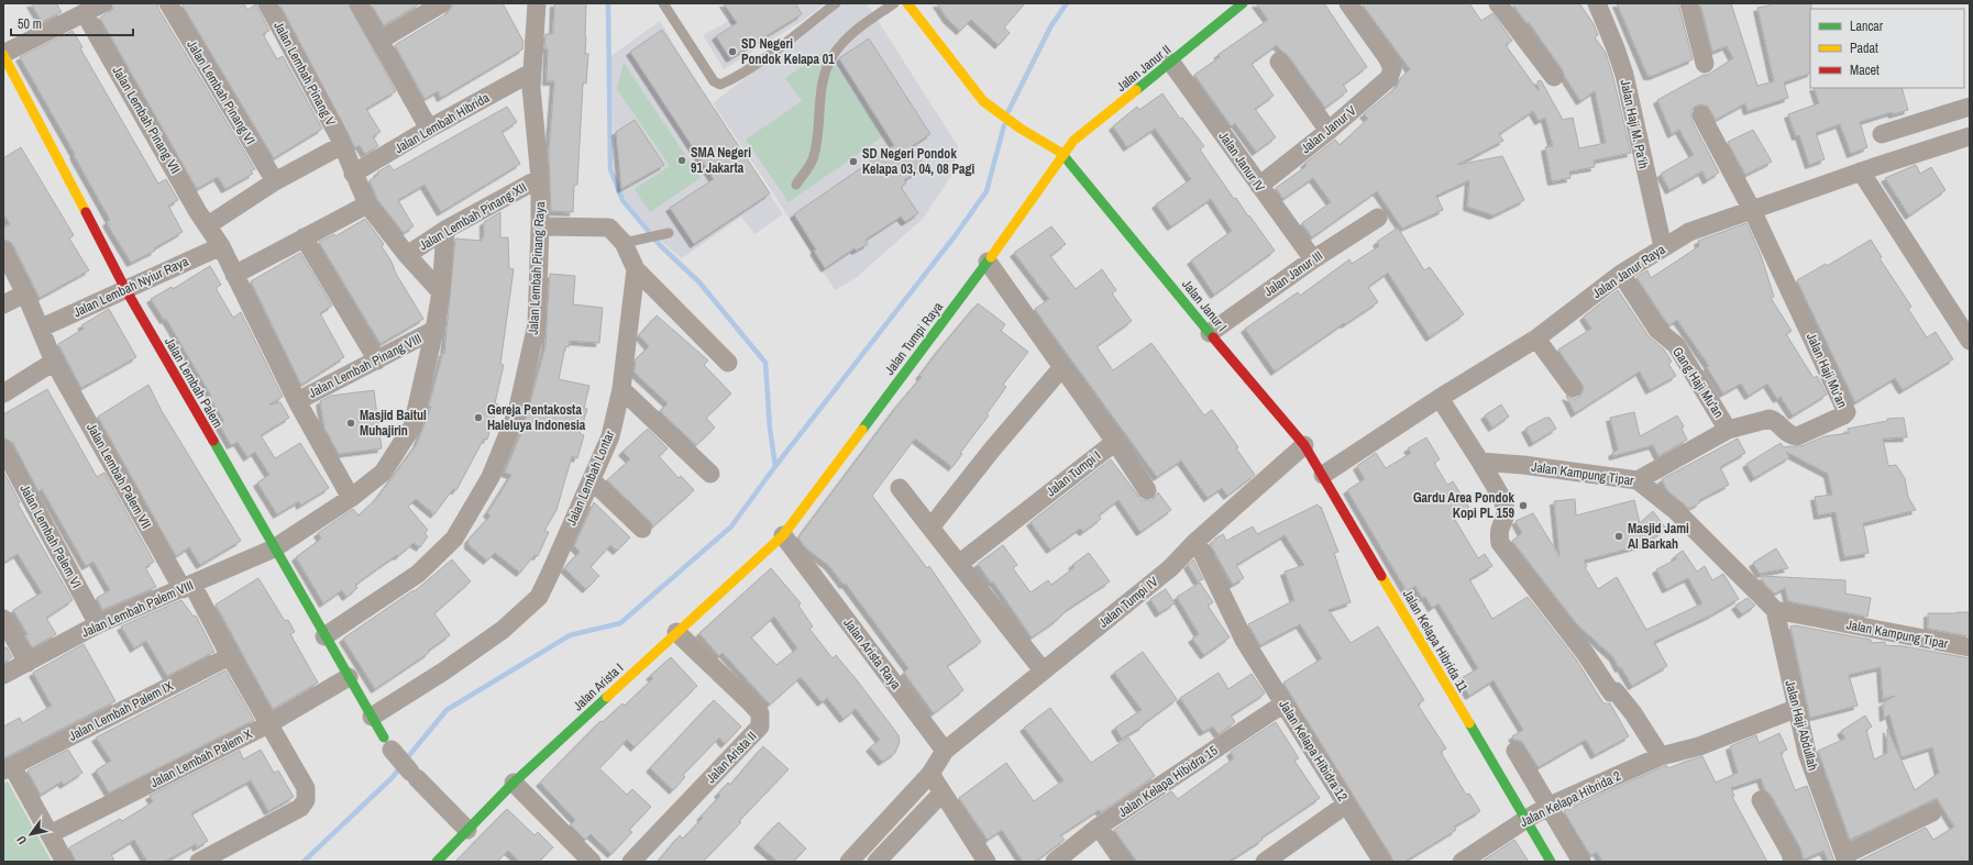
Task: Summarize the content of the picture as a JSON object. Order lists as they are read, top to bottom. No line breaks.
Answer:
{"streets":{"street":["Jalan Janur II","Jalan Lembah Pinang V","Jalan Lembah Pinang VI","Jalan Lembah Pinang VII","Jalan Lembah Hibrida","Jalan Haji M. Pa'ih","Jalan Janur V","Jalan Janur IV","Jalan Lembah Pinang XII","Jalan Lembah Pinang Raya","Jalan Janur Raya","Jalan Janur III","Jalan Lembah Nyiur Raya","Jalan Janur I","Jalan Tumpi Raya","Jalan Lembah Pinang VIII","Jalan Haji Mu'an","Jalan Lembah Palem","Gang Haji Mu'an","Jalan Tumpi I","Jalan Kampung Tipar","Jalan Lembah Palem VII","Jalan Lembah Lontar","Jalan Lembah Palem VI","Jalan Tumpi IV","Jalan Lembah Palem VIII","Jalan Kelapa Hibrida 11","Jalan Arista Raya","Jalan Arista I","Jalan Lembah Palem IX","Jalan Haji Abdullah","Jalan Kelapa Hibidra 12","Jalan Arista II","Jalan Lembah Palem X","Jalan Kelapa Hibidra 15","Jalan Kelapa Hibrida 2"]},"crossings":[["Jalan Janur II","Jalan Janur IV"],["Jalan Janur II","Jalan Janur I"],["Jalan Janur II","Jalan Tumpi Raya"],["Jalan Lembah Pinang V","Jalan Lembah Hibrida"],["Jalan Lembah Pinang V","Jalan Lembah Pinang XII"],["Jalan Lembah Pinang V","Jalan Lembah Palem VIII"],["Jalan Lembah Pinang VII","Jalan Lembah Nyiur Raya"],["Jalan Lembah Pinang VII","Jalan Lembah Pinang VIII"],["Jalan Lembah Hibrida","Jalan Lembah Pinang Raya"],["Jalan Haji M. Pa'ih","Jalan Janur Raya"],["Jalan Janur V","Jalan Janur IV"],["Jalan Janur IV","Jalan Janur III"],["Jalan Lembah Pinang XII","Jalan Lembah Pinang Raya"],["Jalan Lembah Pinang XII","Jalan Lembah Palem VIII"],["Jalan Lembah Pinang Raya","Jalan Lembah Palem"],["Jalan Janur Raya","Jalan Janur I"],["Jalan Janur Raya","Jalan Haji Mu'an"],["Jalan Janur Raya","Gang Haji Mu'an"],["Jalan Janur Raya","Jalan Kelapa Hibrida 11"],["Jalan Janur III","Jalan Janur I"],["Jalan Lembah Nyiur Raya","Jalan Lembah Pinang VIII"],["Jalan Lembah Nyiur Raya","Jalan Lembah Palem"],["Jalan Lembah Nyiur Raya","Jalan Lembah Palem VII"],["Jalan Janur I","Jalan Tumpi Raya"],["Jalan Janur I","Jalan Tumpi IV"],["Jalan Janur I","Jalan Kelapa Hibrida 11"],["Jalan Tumpi Raya","Jalan Arista Raya"],["Jalan Tumpi Raya","Jalan Arista I"],["Jalan Lembah Pinang VIII","Jalan Lembah Palem VIII"],["Jalan Haji Mu'an","Gang Haji Mu'an"],["Jalan Lembah Palem","Jalan Lembah Lontar"],["Jalan Lembah Palem","Jalan Lembah Palem VIII"],["Jalan Lembah Palem","Jalan Lembah Palem X"],["Jalan Kampung Tipar","Jalan Haji Abdullah"],["Jalan Lembah Palem VII","Jalan Lembah Palem VIII"],["Jalan Lembah Palem VII","Jalan Lembah Palem IX"],["Jalan Lembah Palem VII","Jalan Lembah Palem X"],["Jalan Lembah Palem VI","Jalan Lembah Palem VIII"],["Jalan Tumpi IV","Jalan Arista Raya"],["Jalan Tumpi IV","Jalan Kelapa Hibidra 12"],["Jalan Kelapa Hibrida 11","Jalan Kelapa Hibrida 2"],["Jalan Arista Raya","Jalan Arista I"],["Jalan Arista I","Jalan Arista II"],["Jalan Haji Abdullah","Jalan Kelapa Hibrida 2"],["Jalan Kelapa Hibidra 12","Jalan Kelapa Hibidra 15"]],"places":["SD Negeri Pondok Kelapa 01","SMA Negeri 91 Jakarta","SD Negeri Pondok Kelapa 03, 04, 08 Pagi","Gereja Pentakosta Haleluya Indonesia","Masjid Baitul Muhajirin","Gardu Area Pondok Kopi PL 159","Masjid Jami Al Barkah"],"legend":["Lancar","Padat","Macet"],"scale_bar":"50 m","north":"bottom left"}
